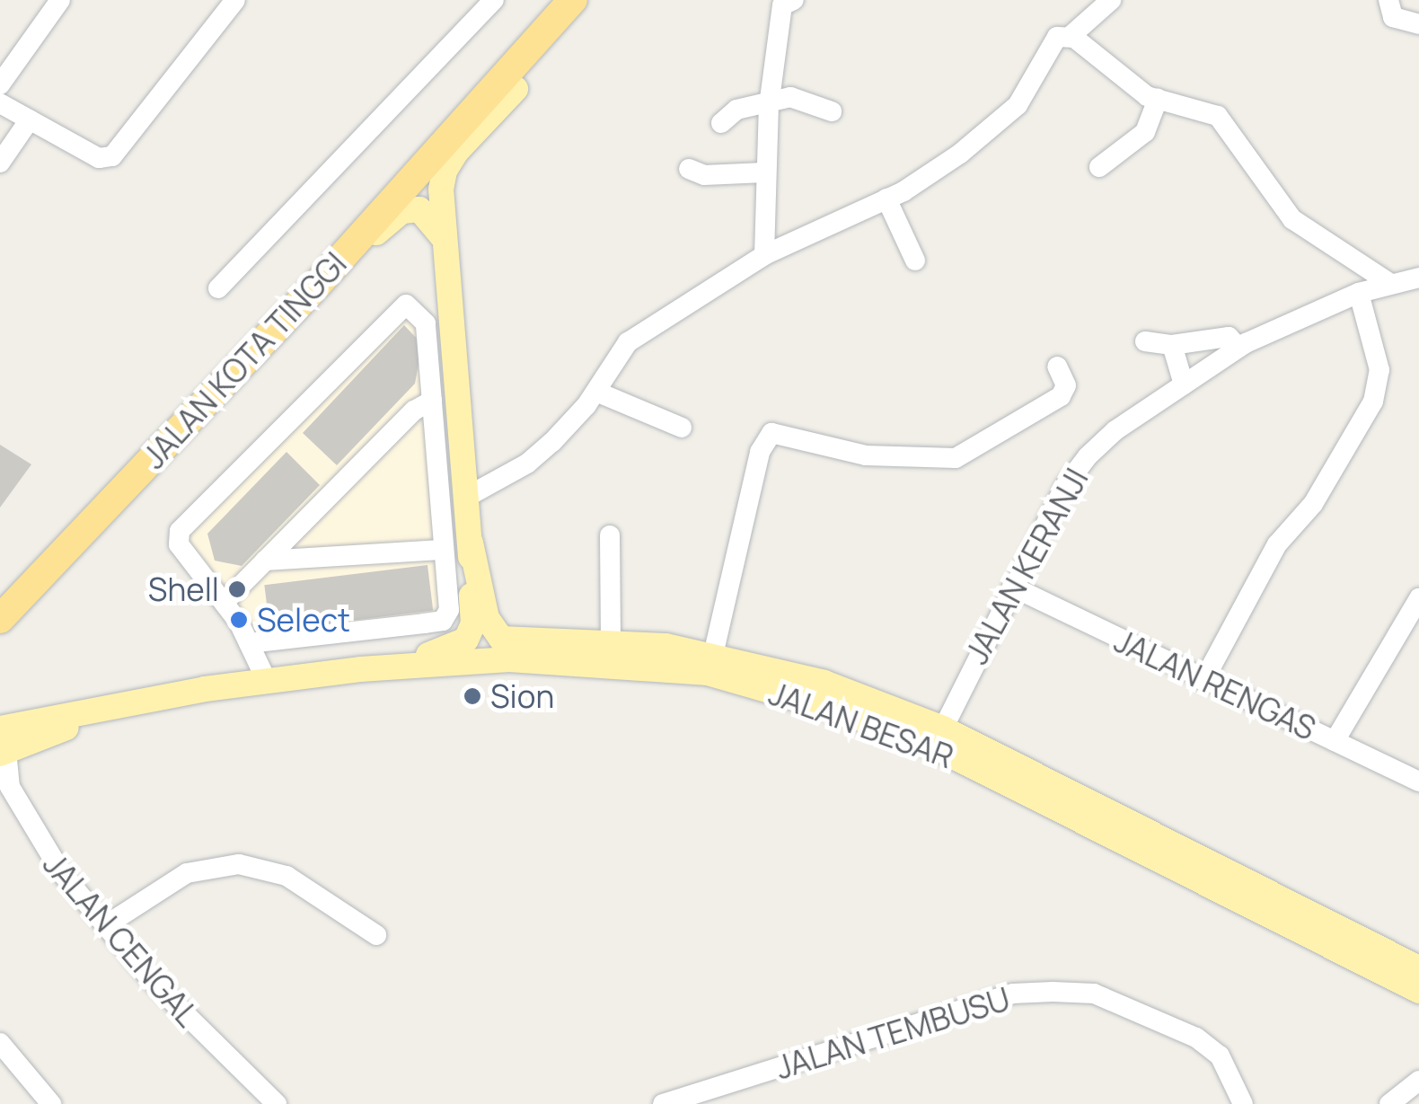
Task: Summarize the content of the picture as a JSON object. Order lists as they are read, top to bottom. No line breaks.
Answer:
{"streets":{"highway":["JALAN KOTA TINGGI"],"main road":["JALAN BESAR"],"street":["JALAN KERANJI","JALAN RENGAS","JALAN CENGAL","JALAN TEMBUSU"]},"crossings":[["JALAN KERANJI","JALAN RENGAS"],["JALAN KERANJI","JALAN BESAR"],["JALAN BESAR","JALAN CENGAL"]],"places":["Shell","Select","Sion"]}
